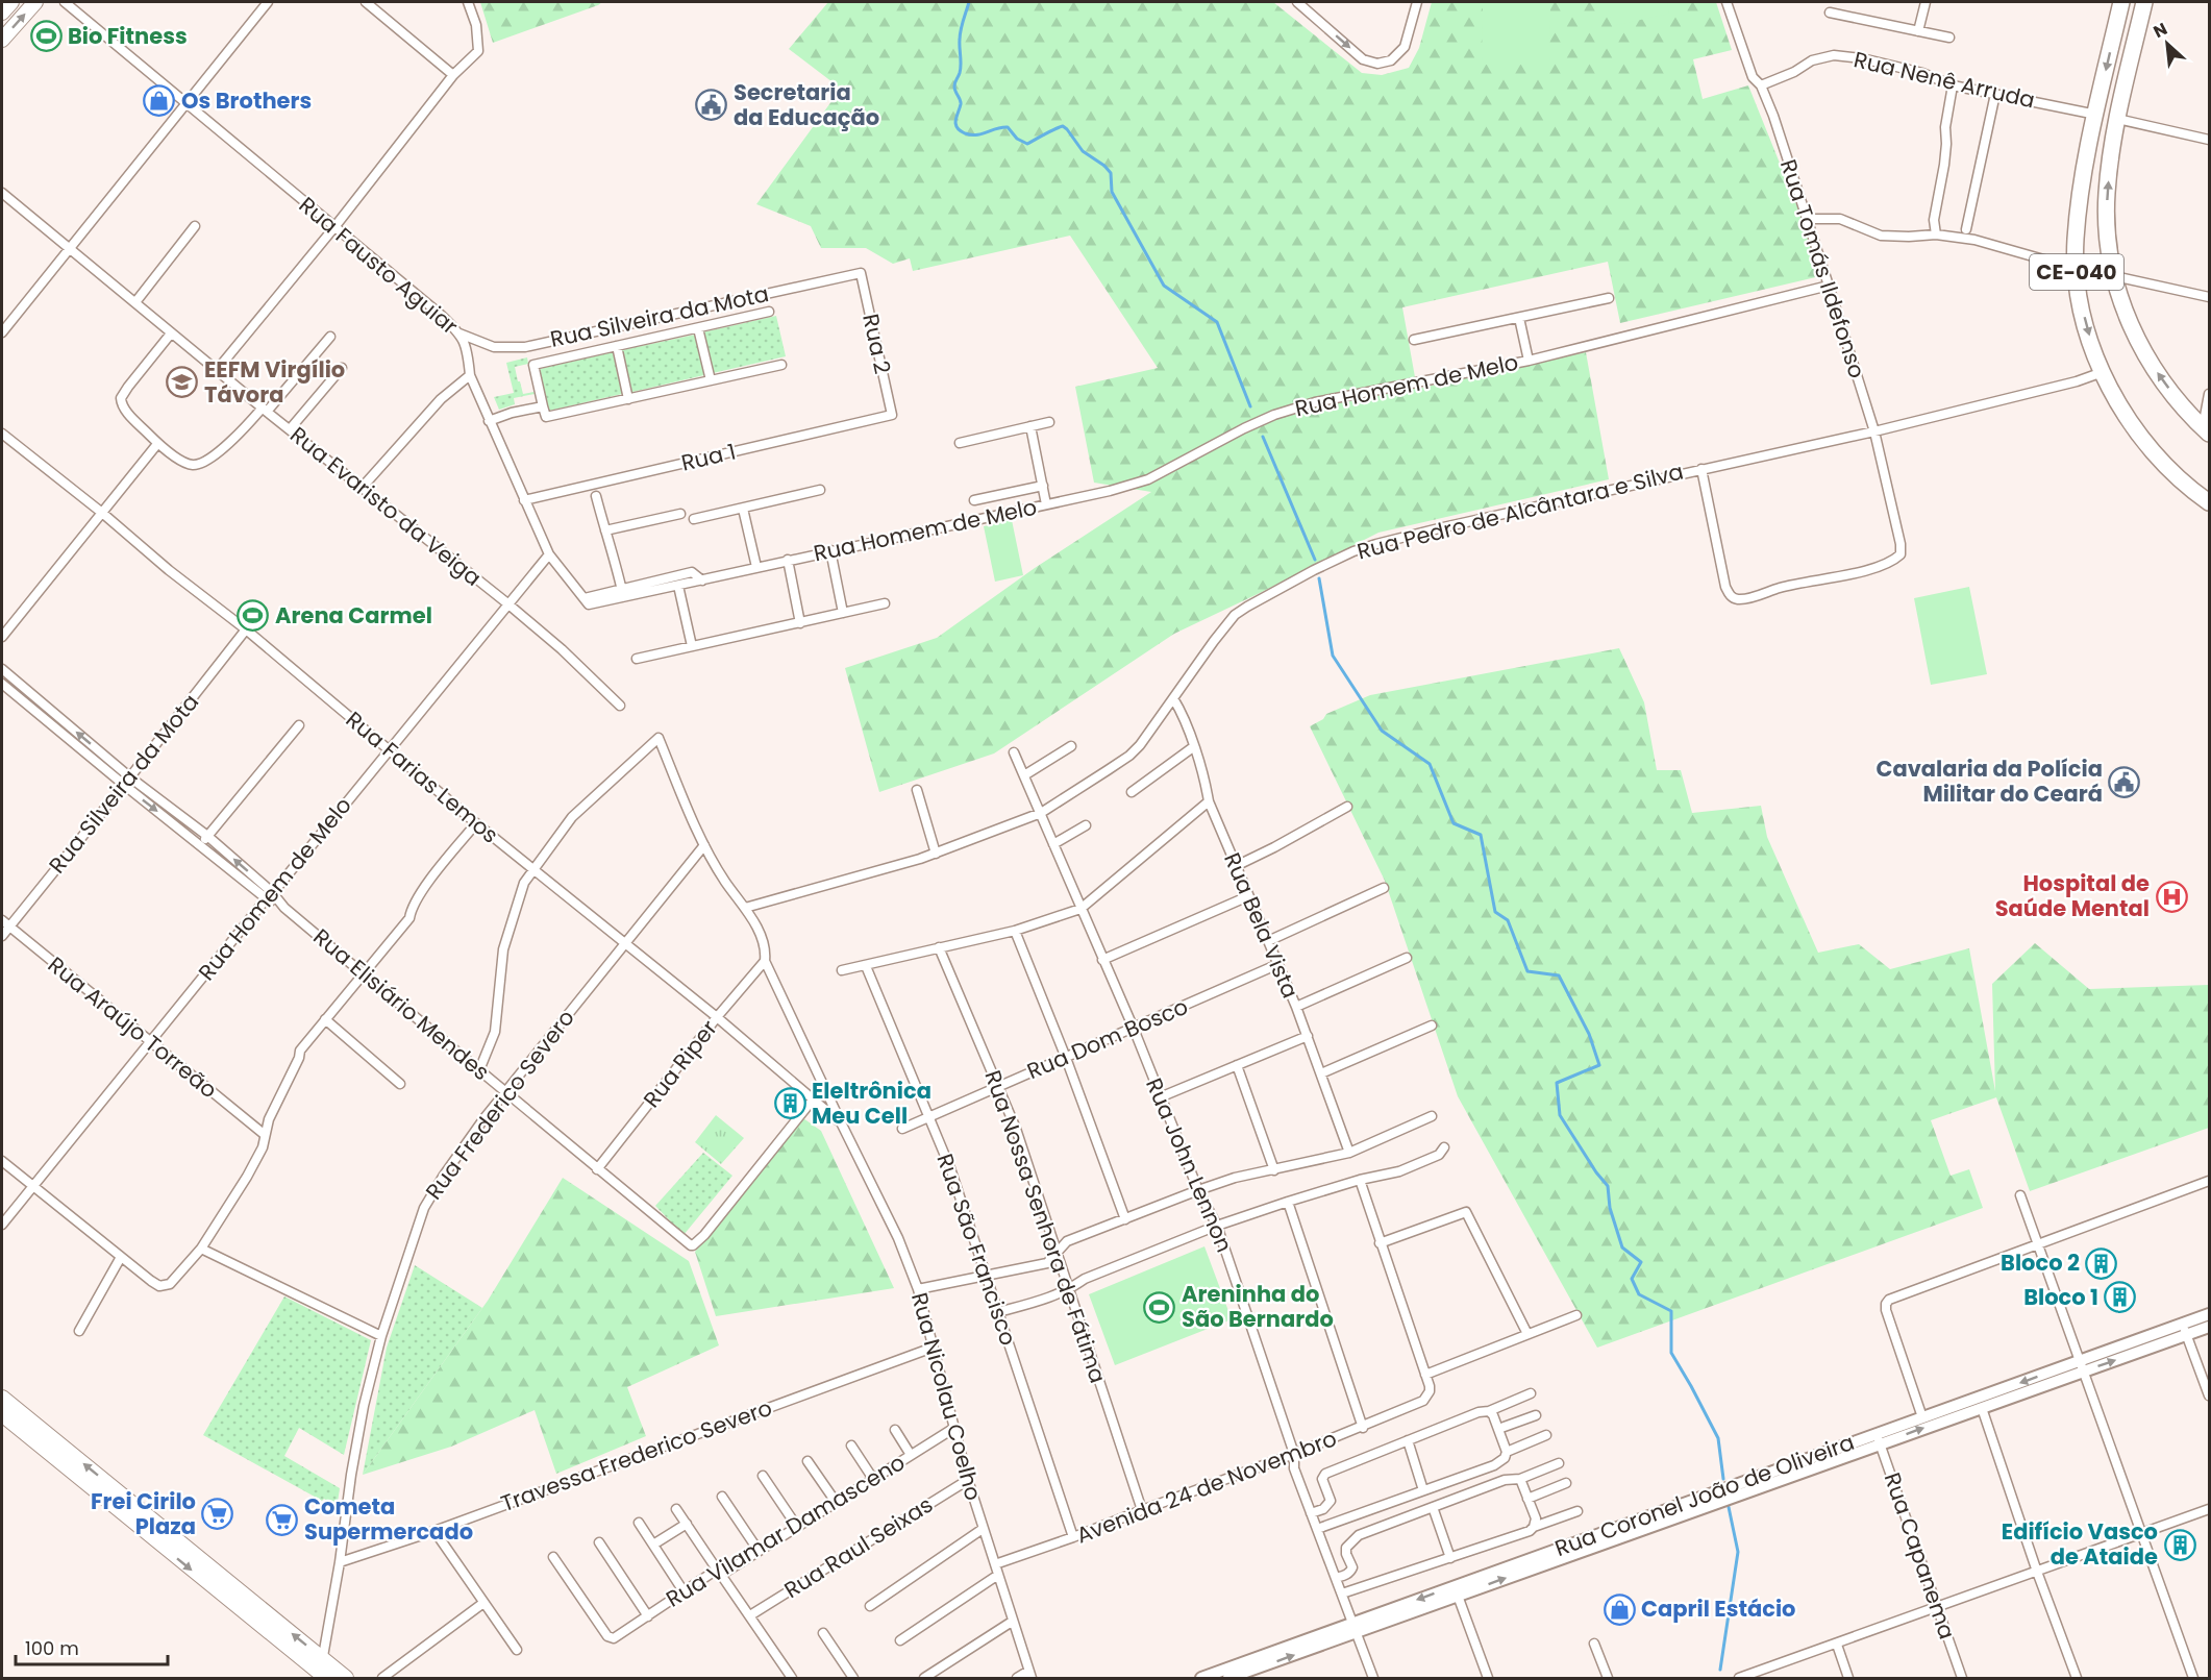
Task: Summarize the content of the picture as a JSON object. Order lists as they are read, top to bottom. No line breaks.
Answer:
{"streets":{"highway":["CE-040"],"street":["Rua Nenê Arruda","Rua Fausto Aguiar","Rua Tomás Ildefonso","Rua Silveira da Mota","Rua 2","Rua Homem de Melo","Rua 1","Rua Evaristo da Veiga","Rua Pedro de Alcântara e Silva","Rua Farias Lemos","Rua Bela Vista","Rua Elisiário Mendes","Rua Araújo Torreão","Rua Dom Bosco","Rua Riper","Rua Frederico Severo","Rua John Lennon","Rua Nossa Senhora de Fátima","Rua São Francisco","Rua Nicolau Coelho","Travessa Frederico Severo","Avenida 24 de Novembro","Rua Coronel João de Oliveira","Rua Vilamar Damasceno","Rua Raul Seixas","Rua Capanema"]},"crossings":[["Rua Nenê Arruda","Rua Tomás Ildefonso"],["Rua Nenê Arruda","CE-040"],["Rua Fausto Aguiar","Rua Silveira da Mota"],["Rua Fausto Aguiar","Rua Homem de Melo"],["Rua Fausto Aguiar","Rua 1"],["Rua Tomás Ildefonso","Rua Homem de Melo"],["Rua Tomás Ildefonso","Rua Pedro de Alcântara e Silva"],["CE-040","Rua Pedro de Alcântara e Silva"],["Rua Silveira da Mota","Rua 2"],["Rua Silveira da Mota","Rua Farias Lemos"],["Rua Silveira da Mota","Rua Elisiário Mendes"],["Rua Silveira da Mota","Rua Araújo Torreão"],["Rua 2","Rua 1"],["Rua Homem de Melo","Rua Evaristo da Veiga"],["Rua Homem de Melo","Rua Farias Lemos"],["Rua Homem de Melo","Rua Elisiário Mendes"],["Rua Homem de Melo","Rua Araújo Torreão"],["Rua Pedro de Alcântara e Silva","Rua Bela Vista"],["Rua Pedro de Alcântara e Silva","Rua John Lennon"],["Rua Farias Lemos","Rua Elisiário Mendes"],["Rua Farias Lemos","Rua Riper"],["Rua Farias Lemos","Rua Frederico Severo"],["Rua Farias Lemos","Rua Nicolau Coelho"],["Rua Bela Vista","Rua Dom Bosco"],["Rua Elisiário Mendes","Rua Riper"],["Rua Elisiário Mendes","Rua Frederico Severo"],["Rua Dom Bosco","Rua John Lennon"],["Rua Dom Bosco","Rua Nossa Senhora de Fátima"],["Rua Dom Bosco","Rua São Francisco"],["Rua Frederico Severo","Travessa Frederico Severo"],["Rua John Lennon","Avenida 24 de Novembro"],["Rua John Lennon","Rua Coronel João de Oliveira"],["Rua Nossa Senhora de Fátima","Avenida 24 de Novembro"],["Rua São Francisco","Avenida 24 de Novembro"],["Rua Nicolau Coelho","Travessa Frederico Severo"],["Rua Nicolau Coelho","Avenida 24 de Novembro"],["Rua Nicolau Coelho","Rua Vilamar Damasceno"],["Rua Nicolau Coelho","Rua Raul Seixas"],["Rua Coronel João de Oliveira","Rua Capanema"]],"places":{"sports":["Bio Fitness","Arena Carmel","Areninha do São Bernardo"],"shop":["Os Brothers","Capril Estácio"],"public building":["Secretaria da Educação","Cavalaria da Polícia Militar do Ceará"],"school or university":["EEFM Virgílio Távora"],"hospital":["Hospital de Saúde Mental"],"building":["Eleltrônica Meu Cell","Bloco 2","Bloco 1","Edifício Vasco de Ataide"],"supermarket":["Frei Cirilo Plaza","Cometa Supermercado"]},"scale_bar":"100 m","north":"top left"}
